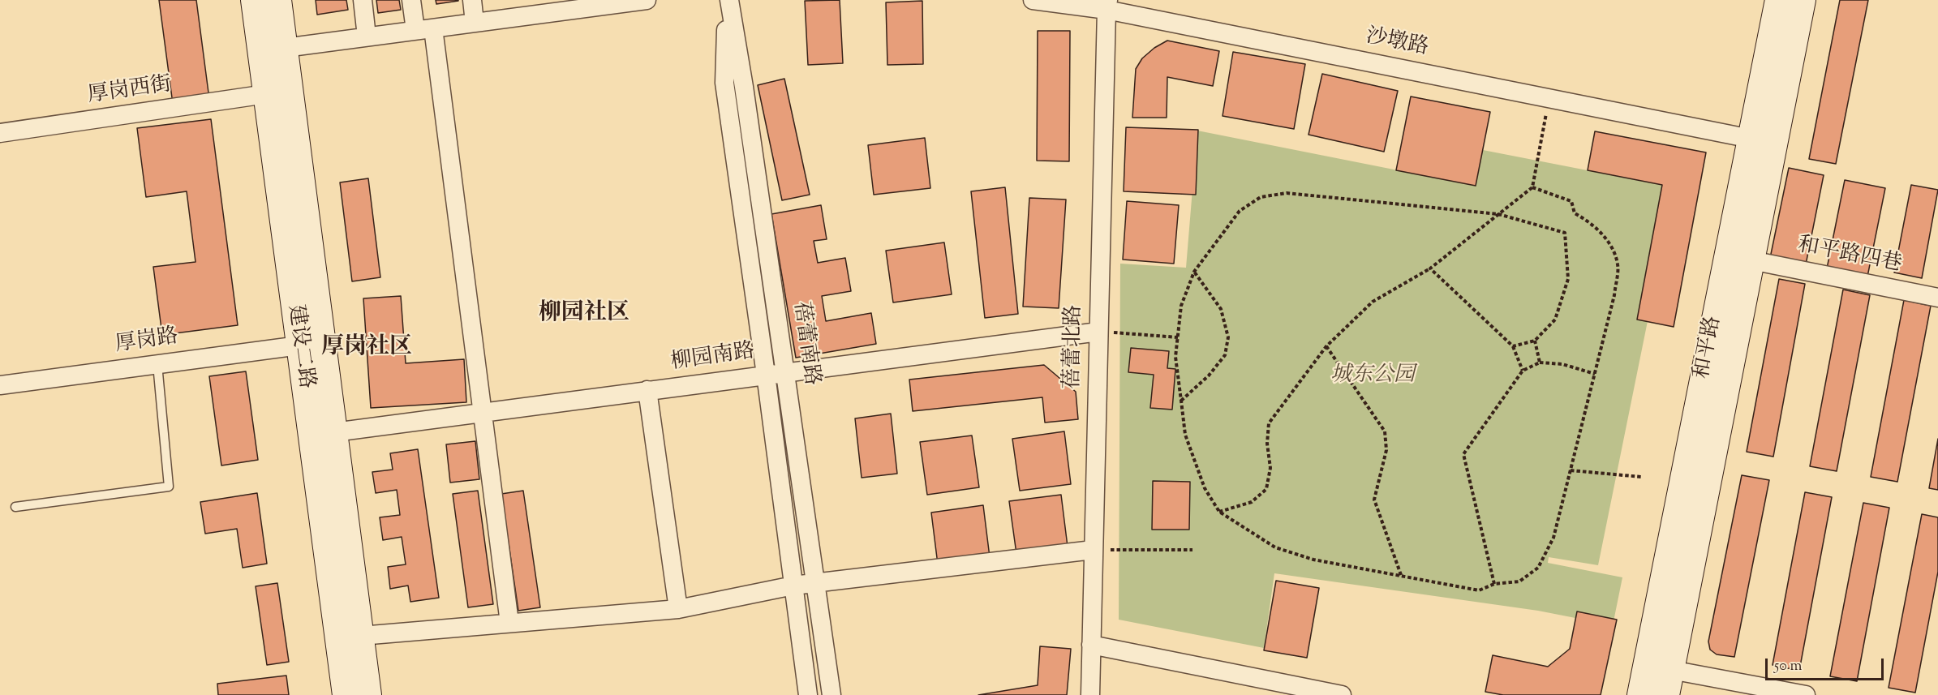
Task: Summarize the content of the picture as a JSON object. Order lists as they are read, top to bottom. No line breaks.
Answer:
{"streets":{"main road":["建设二路","和平路"],"street":["沙墩路","厚岗西街","和平路四巷","厚岗路","蓓蕾南路","蓓蕾北路","柳园南路"]},"crossings":[["沙墩路","蓓蕾北路"],["沙墩路","和平路"],["厚岗西街","建设二路"],["和平路四巷","和平路"],["厚岗路","建设二路"],["蓓蕾南路","柳园南路"],["建设二路","柳园南路"],["蓓蕾北路","柳园南路"]],"districts":["柳园社区","厚岗社区"],"parks":["城东公园"],"scale_bar":"50 m"}
